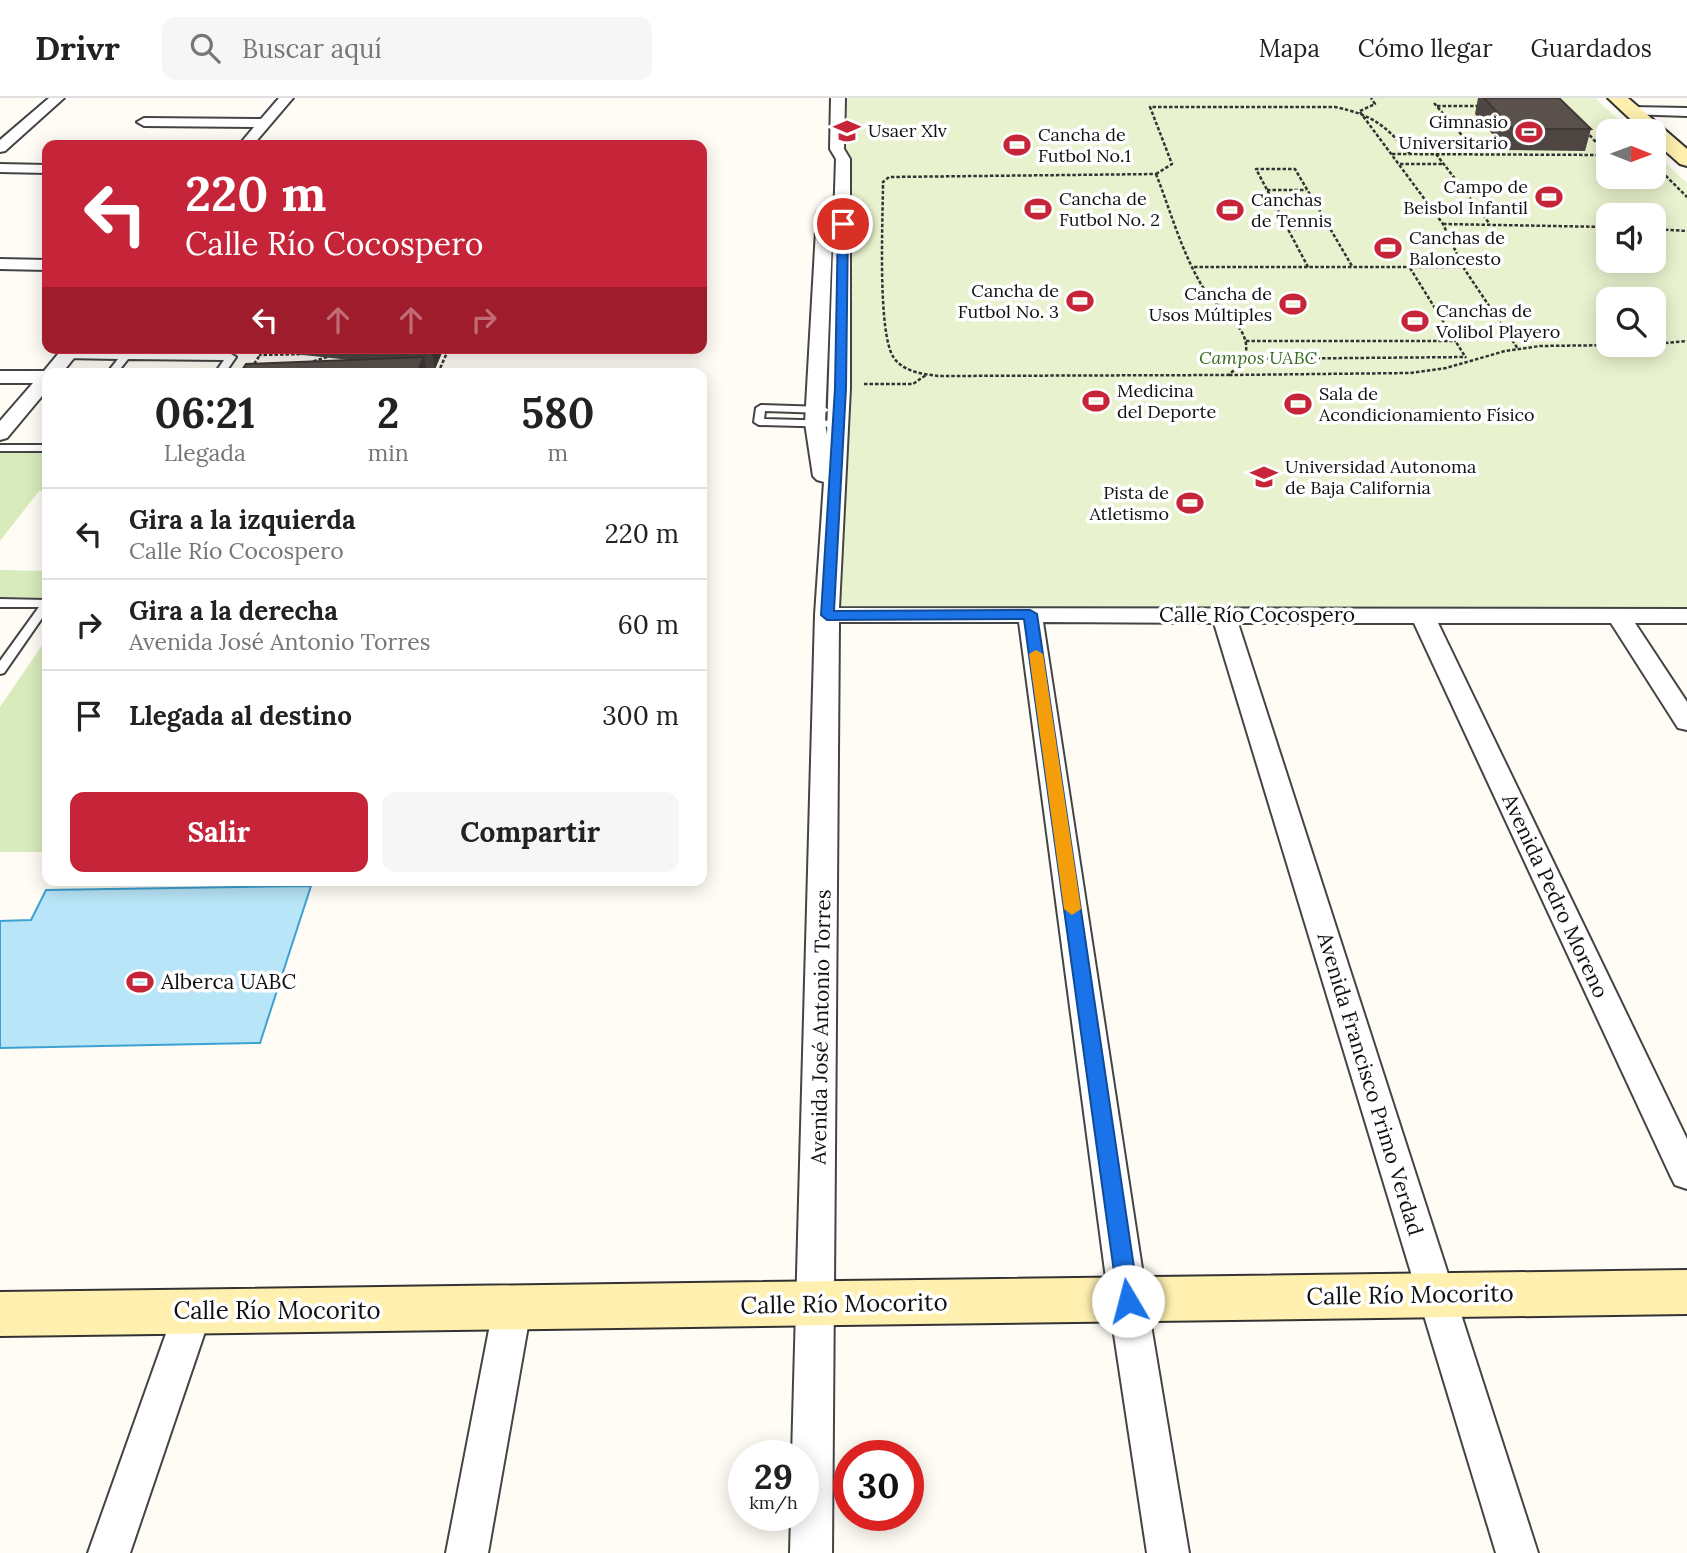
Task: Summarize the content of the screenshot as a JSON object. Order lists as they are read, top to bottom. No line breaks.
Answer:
{"streets":{"street":["Calle Río Cocospero","Avenida Pedro Moreno","Avenida José Antonio Torres","Avenida Francisco Primo Verdad","Calle Río Mocorito"]},"crossings":[["Calle Río Cocospero","Avenida Pedro Moreno"],["Calle Río Cocospero","Avenida José Antonio Torres"],["Calle Río Cocospero","Avenida Francisco Primo Verdad"],["Avenida José Antonio Torres","Calle Río Mocorito"],["Avenida Francisco Primo Verdad","Calle Río Mocorito"]],"parks":["Campos UABC"],"places":{"school or university":["Usaer Xlv","Universidad Autonoma de Baja California"],"sports":["Gimnasio Universitario","Cancha de Futbol No.1","Campo de Beisbol Infantil","Cancha de Futbol No. 2","Canchas de Tennis","Canchas de Baloncesto","Cancha de Futbol No. 3","Cancha de Usos Múltiples","Canchas de Volibol Playero","Medicina del Deporte","Sala de Acondicionamiento Físico","Pista de Atletismo","Alberca UABC"]},"north":"right","page":{"header":"Drivr","search":"Buscar aquí","nav":["Mapa","Cómo llegar","Guardados"],"turn":["220 m","Calle Río Cocospero"],"eta":["06:21","Llegada","2","min","580","m"],"list":[{"name":"Gira a la izquierda","note":"Calle Río Cocospero","value":"220 m"},{"name":"Gira a la derecha","note":"Avenida José Antonio Torres","value":"60 m"},{"name":"Llegada al destino","value":"300 m"}],"buttons":["Salir","Compartir"],"speed":"29 km/h","limit":"30"}}
